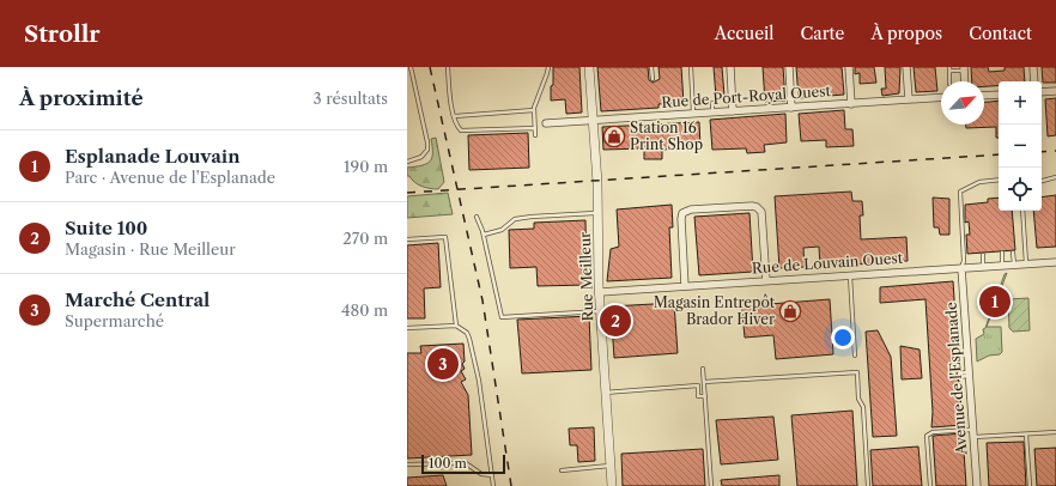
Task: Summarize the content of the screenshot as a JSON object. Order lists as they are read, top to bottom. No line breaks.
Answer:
{"streets":{"street":["Rue de Port-Royal Ouest","Rue de Louvain Ouest","Rue Meilleur","Avenue de l'Esplanade"]},"crossings":[["Rue de Port-Royal Ouest","Rue Meilleur"],["Rue de Louvain Ouest","Rue Meilleur"],["Rue de Louvain Ouest","Avenue de l'Esplanade"]],"places":{"shop":["Station 16 Print Shop","Magasin Entrepôt Brador Hiver"]},"scale_bar":"100 m","north":"top right","page":{"header":"Strollr","nav":["Accueil","Carte","À propos","Contact"],"heading":["À proximité","3 résultats"],"map_buttons":["+","−"],"list":[{"mark":"1","name":"Esplanade Louvain","note":"Parc · Avenue de l'Esplanade","value":"190 m"},{"mark":"2","name":"Suite 100","note":"Magasin · Rue Meilleur","value":"270 m"},{"mark":"3","name":"Marché Central","note":"Supermarché","value":"480 m"}],"pins":["1","2","3"],"scale":"100 m"}}
